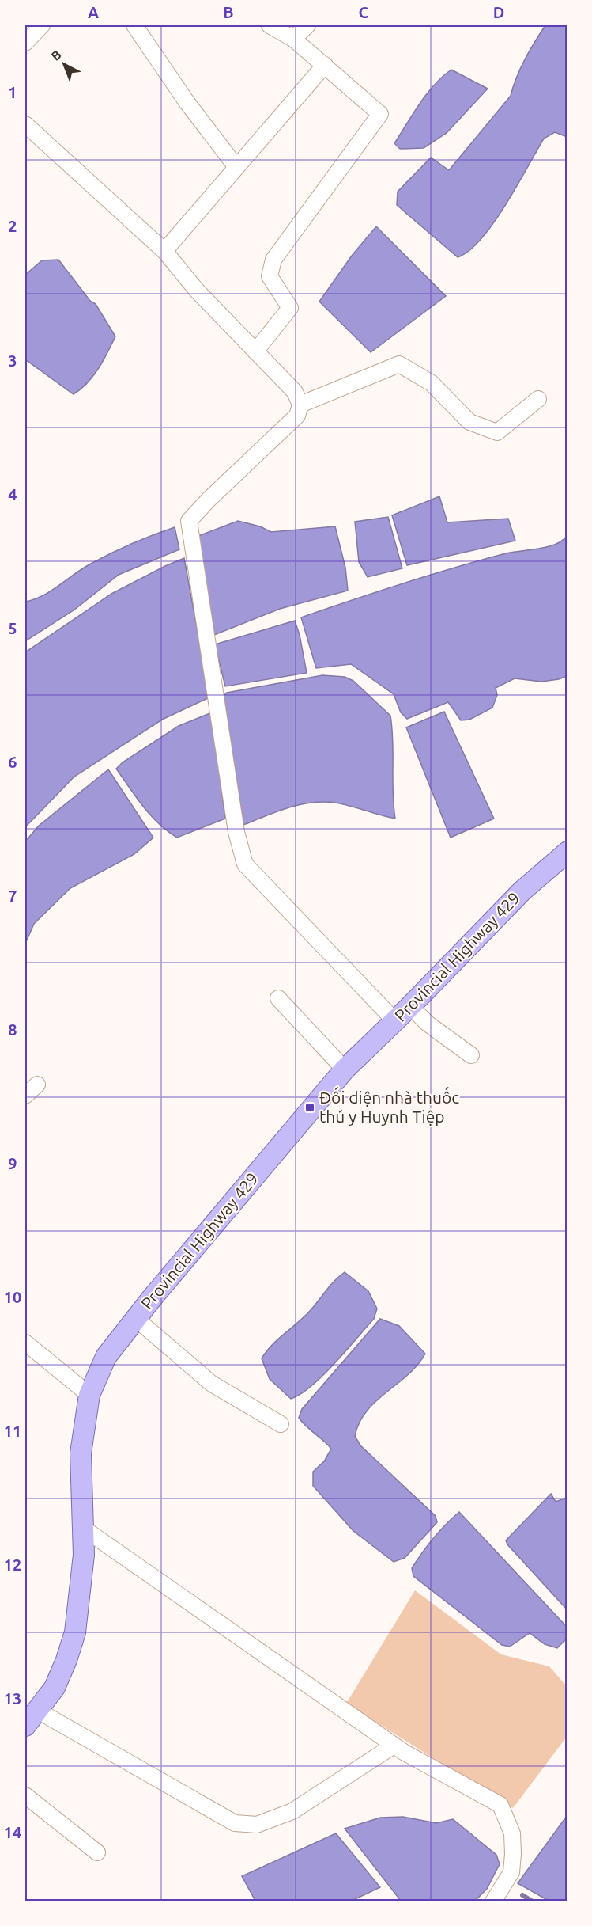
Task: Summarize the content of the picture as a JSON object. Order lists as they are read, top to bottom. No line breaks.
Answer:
{"streets":{"main road":["Provincial Highway 429"]},"places":{"transit":["Đối diện nhà thuốc thú y Huynh Tiệp"]},"north":"top left","grid":{"columns":["A","B","C","D"],"rows":["1","2","3","4","5","6","7","8","9","10","11","12","13","14"]}}
